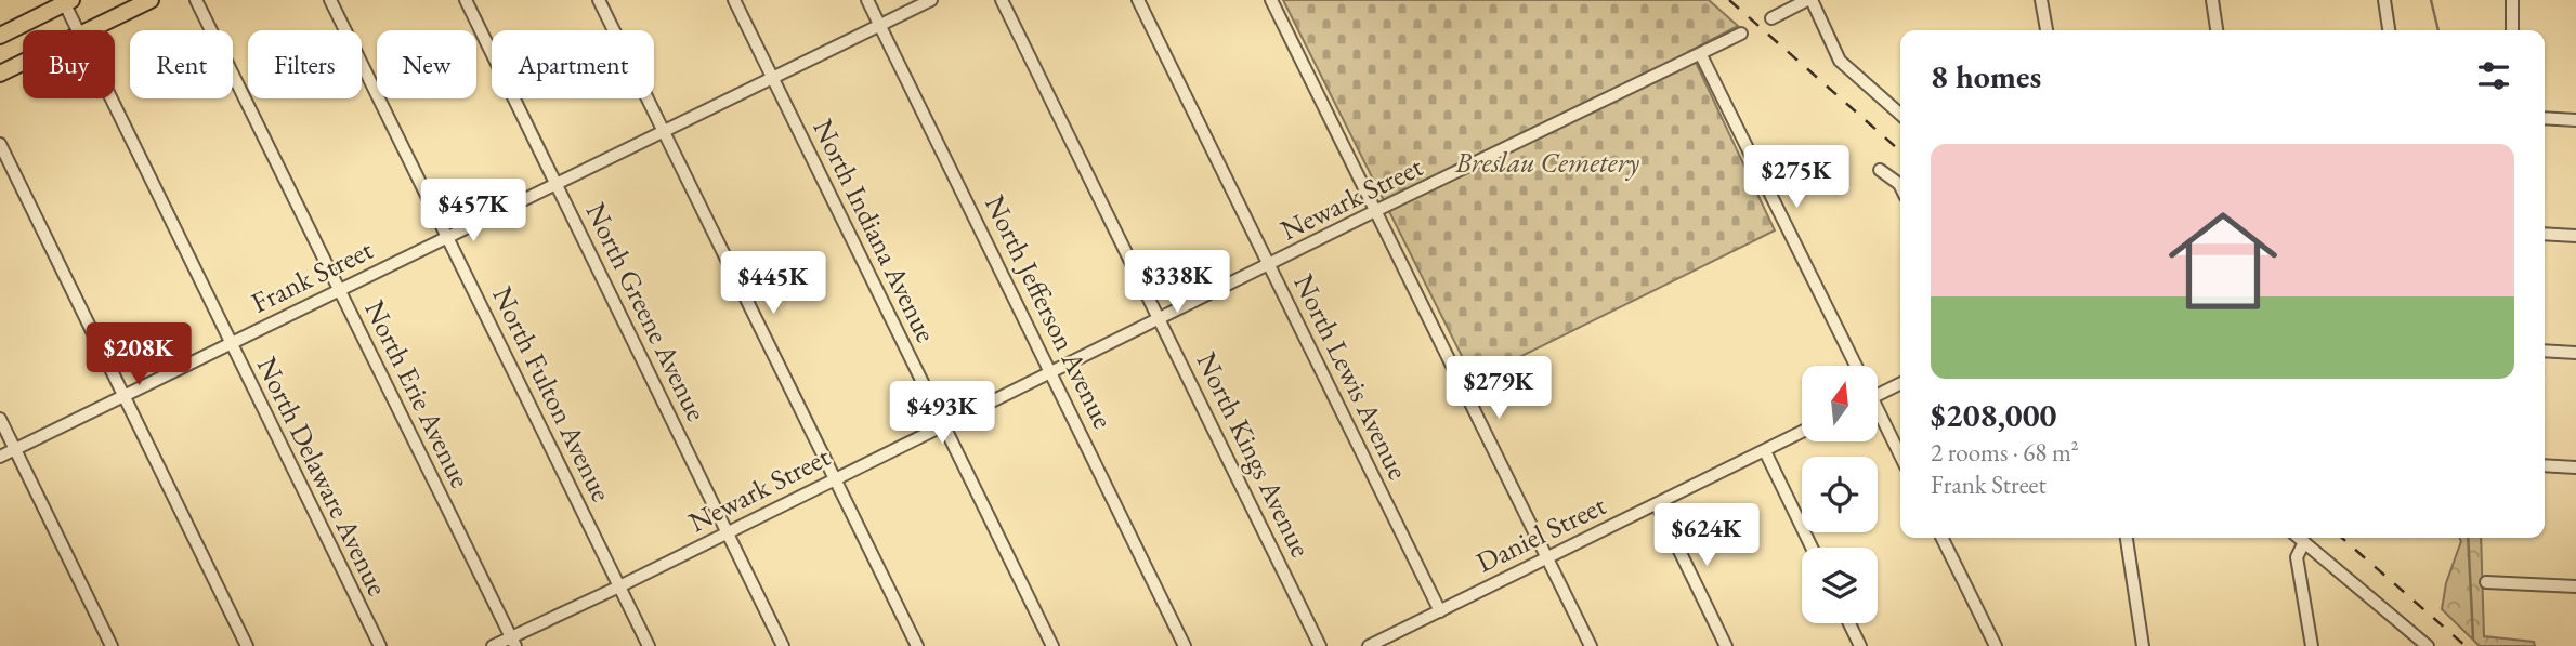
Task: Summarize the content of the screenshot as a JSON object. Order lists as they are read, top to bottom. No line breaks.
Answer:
{"streets":{"street":["Newark Street","North Indiana Avenue","Frank Street","North Greene Avenue","North Jefferson Avenue","North Lewis Avenue","North Erie Avenue","North Fulton Avenue","North Kings Avenue","North Delaware Avenue","Daniel Street"]},"crossings":[["Newark Street","North Indiana Avenue"],["Newark Street","North Greene Avenue"],["Newark Street","North Jefferson Avenue"],["Newark Street","North Lewis Avenue"],["Newark Street","North Erie Avenue"],["Newark Street","North Fulton Avenue"],["Newark Street","North Kings Avenue"],["North Indiana Avenue","Frank Street"],["Frank Street","North Greene Avenue"],["Frank Street","North Jefferson Avenue"],["Frank Street","North Erie Avenue"],["Frank Street","North Fulton Avenue"],["Frank Street","North Delaware Avenue"],["North Lewis Avenue","Daniel Street"]],"parks":["Breslau Cemetery"],"north":"top","page":{"chip":["Buy","Rent","Filters","New","Apartment"],"heading":"8 homes","list":[{"name":"$208,000","note":"2 rooms · 68 m² · Frank Street"}],"price":["$275K","$457K","$338K","$445K","$208K","$279K","$493K","$624K"]}}
